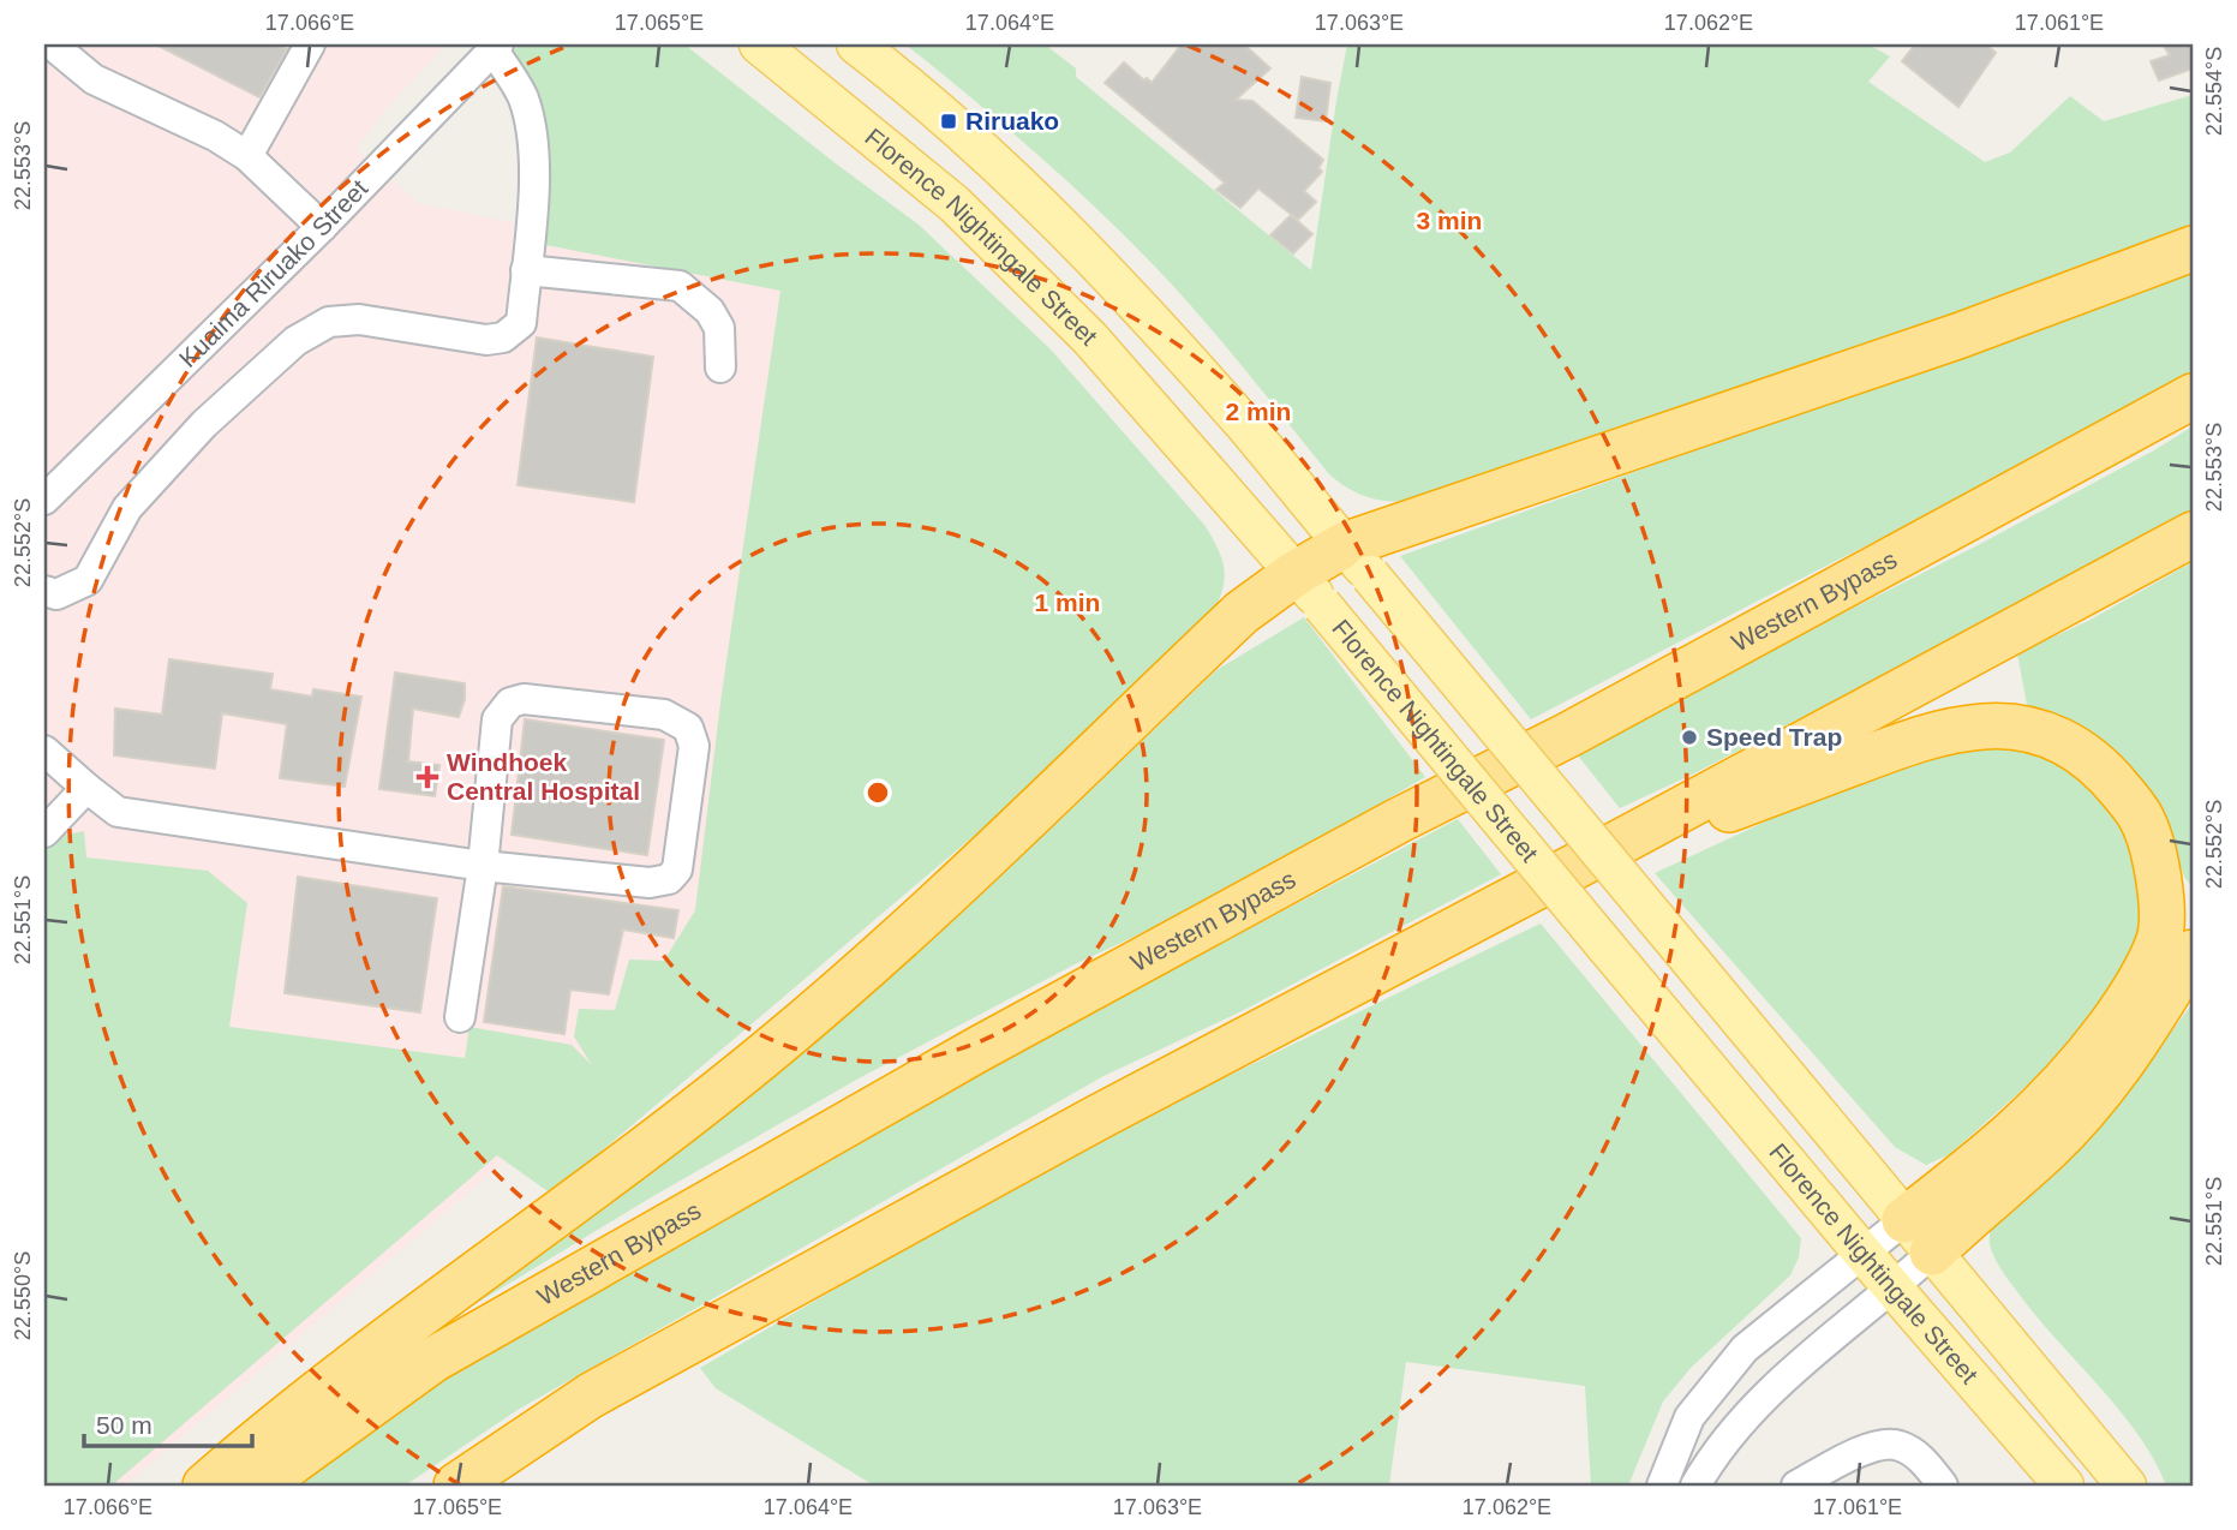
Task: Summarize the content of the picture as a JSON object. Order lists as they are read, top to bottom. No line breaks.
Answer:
{"streets":{"highway":["Western Bypass"],"main road":["Florence Nightingale Street"],"street":["Kuaima Riruako Street"]},"places":{"transit":["Riruako"],"other":["Speed Trap"],"health":["Windhoek Central Hospital"]},"scale_bar":"50 m","coordinates":["17.066°E","17.065°E","17.064°E","17.063°E","17.062°E","17.061°E","22.554°S","22.553°S","22.552°S","22.551°S","22.550°S"],"rings":["3 min","2 min","1 min"]}
